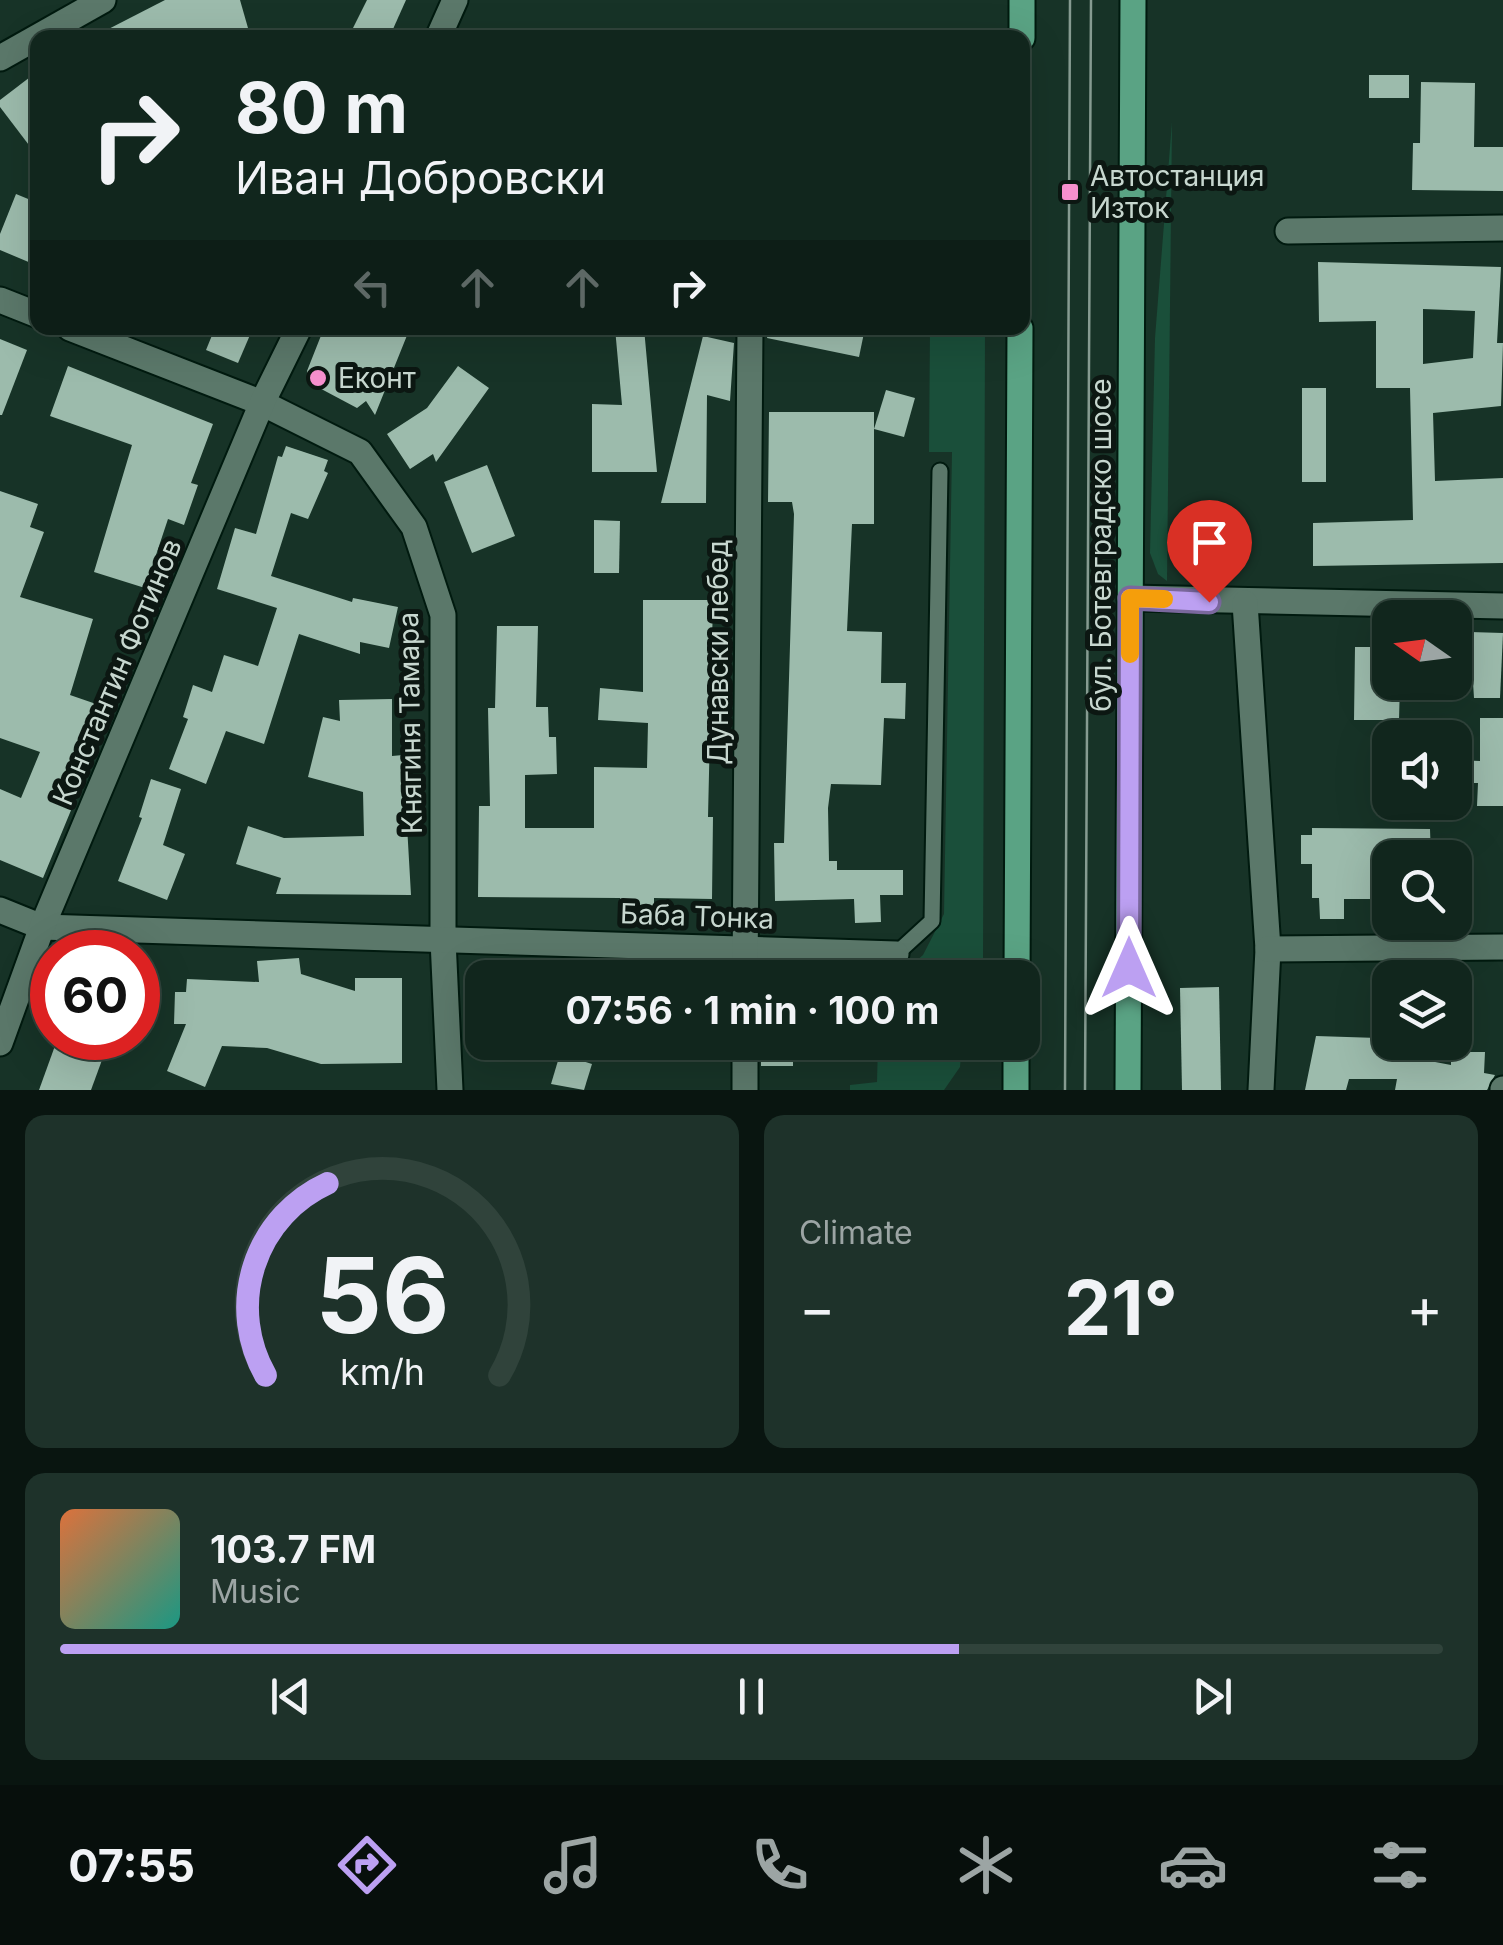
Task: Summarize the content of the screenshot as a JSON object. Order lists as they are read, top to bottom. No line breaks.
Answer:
{"streets":{"main road":["бул. Ботевградско шосе"],"street":["Дунавски лебед","Константин Фотинов","Княгиня Тамара","Баба Тонка"]},"crossings":[["Дунавски лебед","Баба Тонка"],["Константин Фотинов","Княгиня Тамара"],["Константин Фотинов","Баба Тонка"],["Княгиня Тамара","Баба Тонка"]],"places":{"transit":["Автостанция Изток"],"other":["Еконт"]},"north":"left","page":{"turn":["80 m","Иван Добровски"],"limit":"60","trip":"07:56 · 1 min · 100 m","tile":"Climate","heat":["−","21°","+"],"song":["103.7 FM","Music"],"tabs":"07:55","gauge":["56","km/h"]}}
